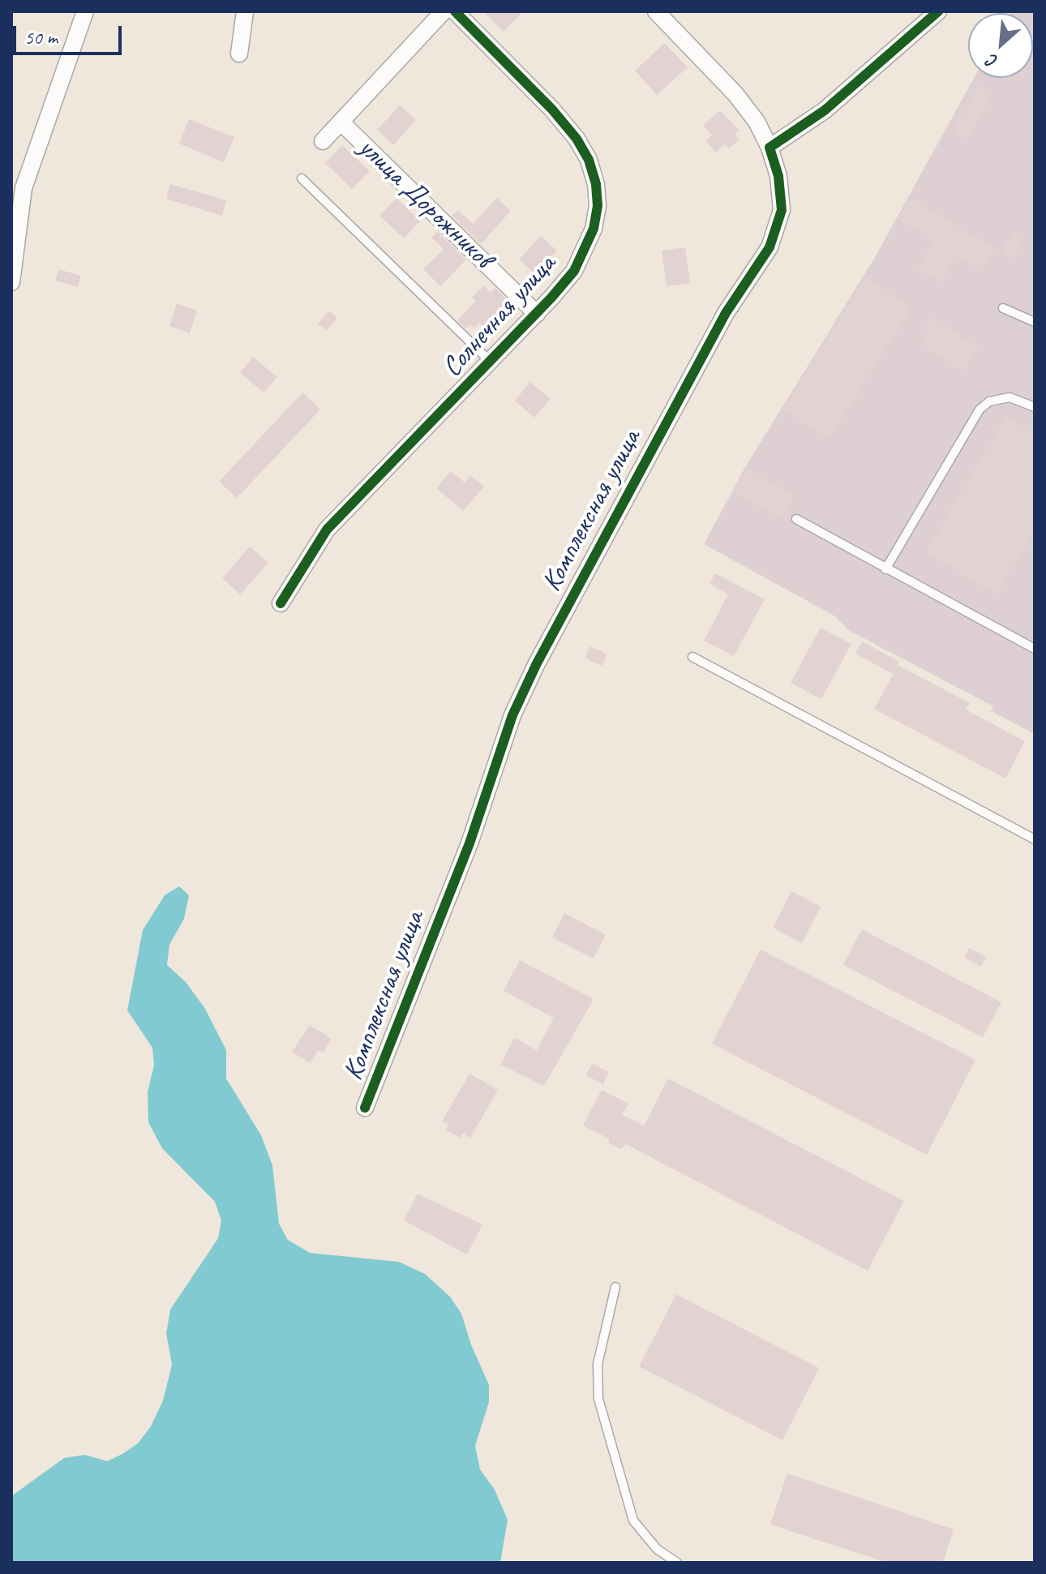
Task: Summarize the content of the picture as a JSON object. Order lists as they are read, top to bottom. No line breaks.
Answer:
{"streets":{"street":["улица Дорожников","Солнечная улица","Комплексная улица"]},"crossings":[["улица Дорожников","Солнечная улица"]],"scale_bar":"50 m","north":"bottom left"}
